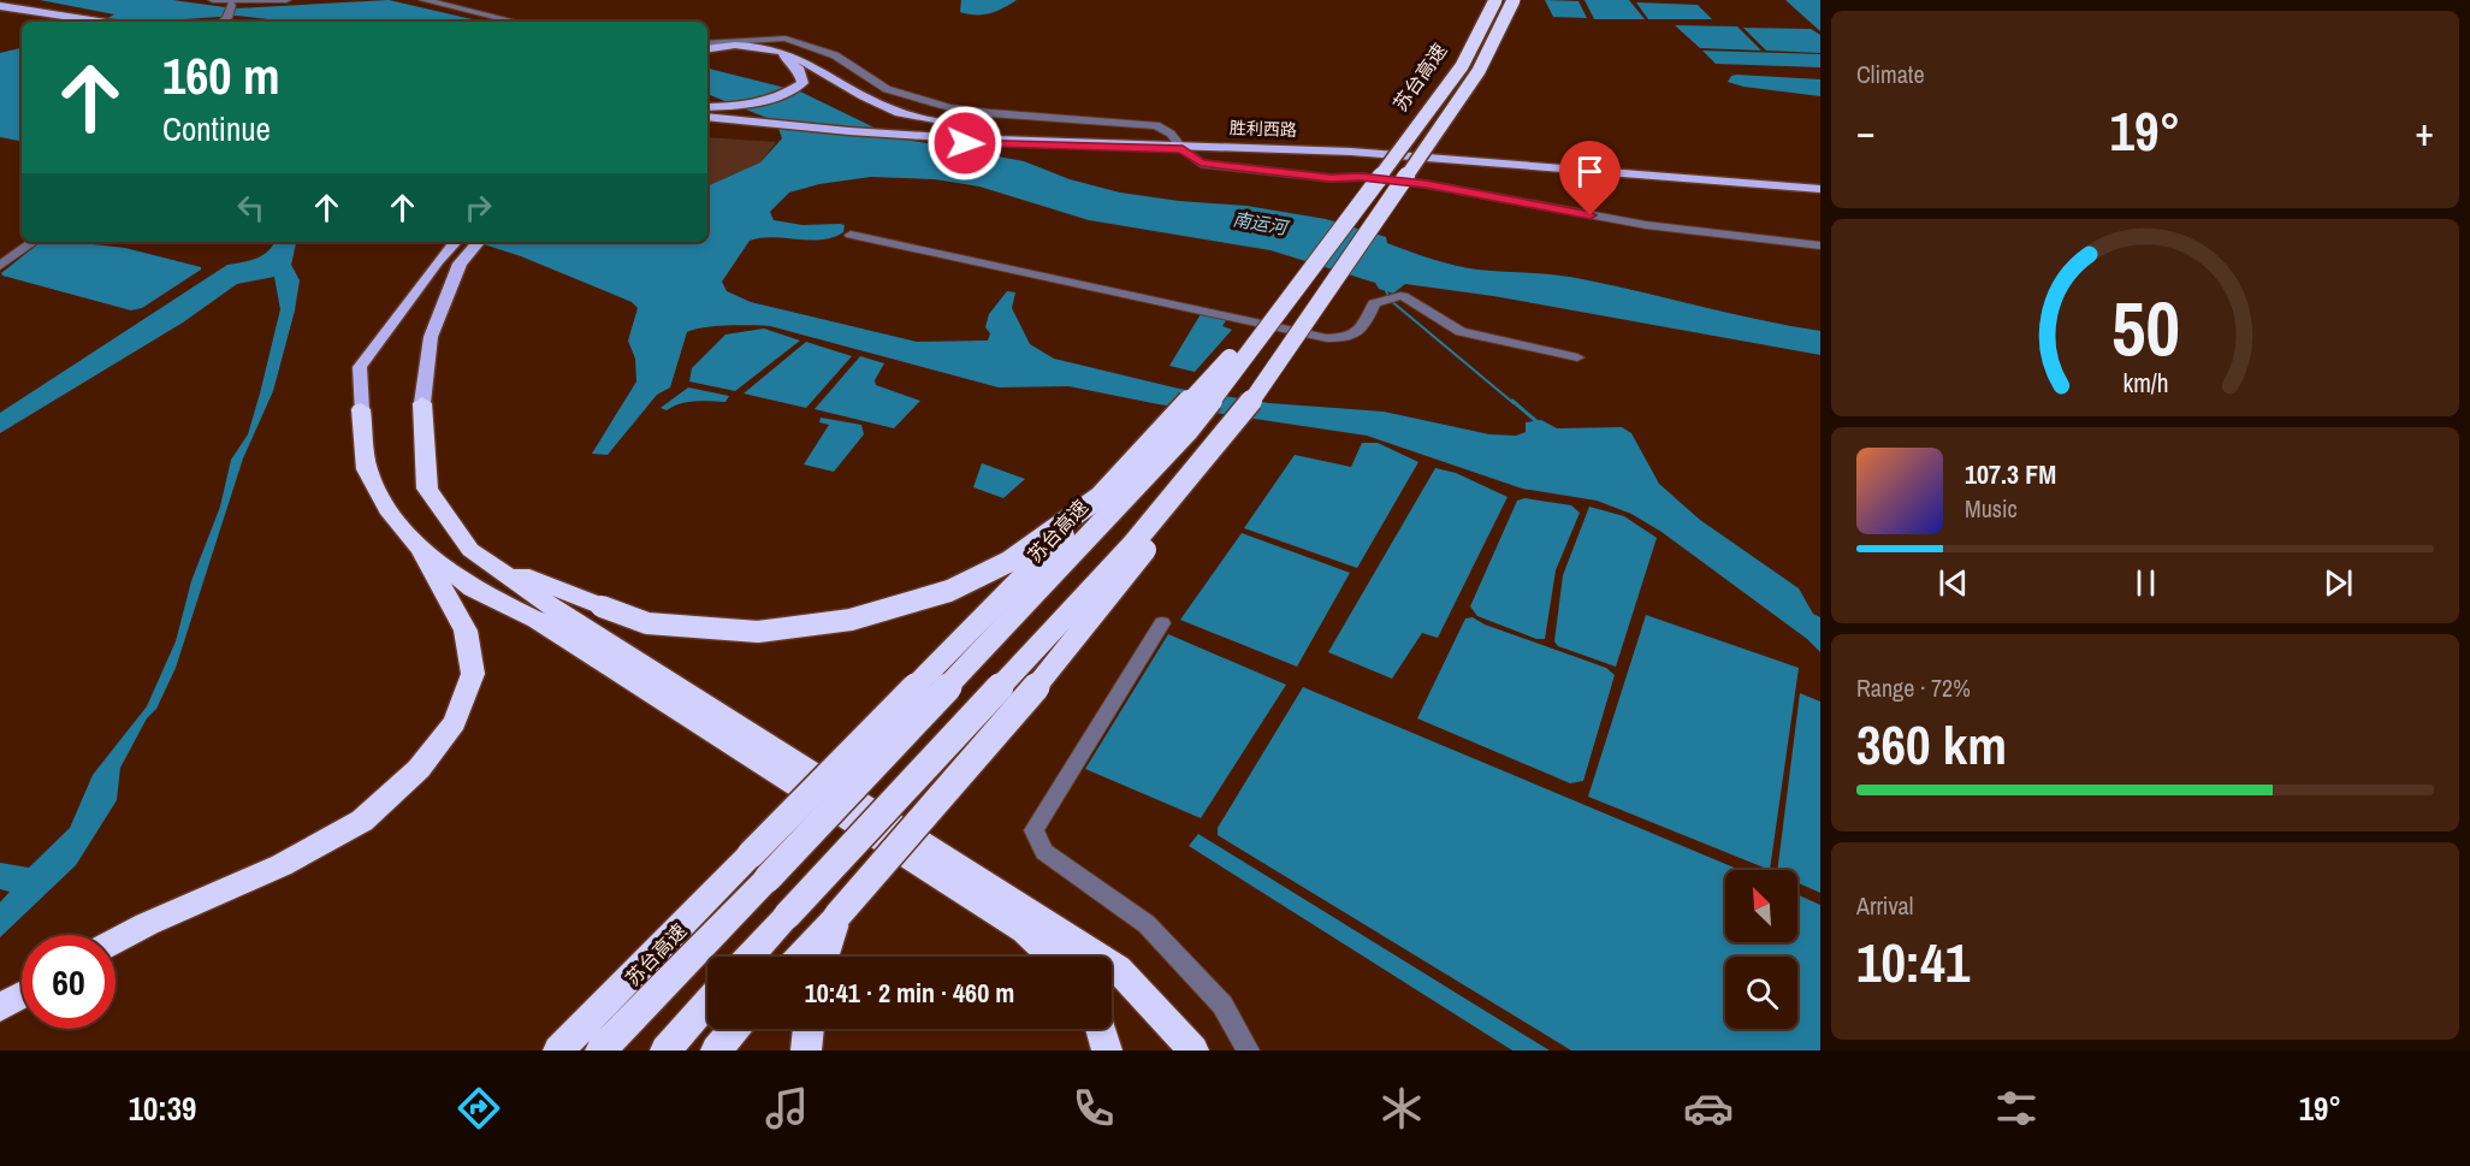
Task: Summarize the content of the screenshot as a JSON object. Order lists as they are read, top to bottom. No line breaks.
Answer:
{"streets":{"highway":["苏台高速"],"main road":["胜利西路"]},"water":["南运河"],"north":"top left","page":{"tile":["Climate",["Range · 72%","360 km"],["Arrival","10:41"]],"turn":["160 m","Continue"],"heat":["−","19°","+"],"song":["107.3 FM","Music"],"limit":"60","trip":"10:41 · 2 min · 460 m","tabs":["10:39","19°"],"gauge":["50","km/h"]}}
